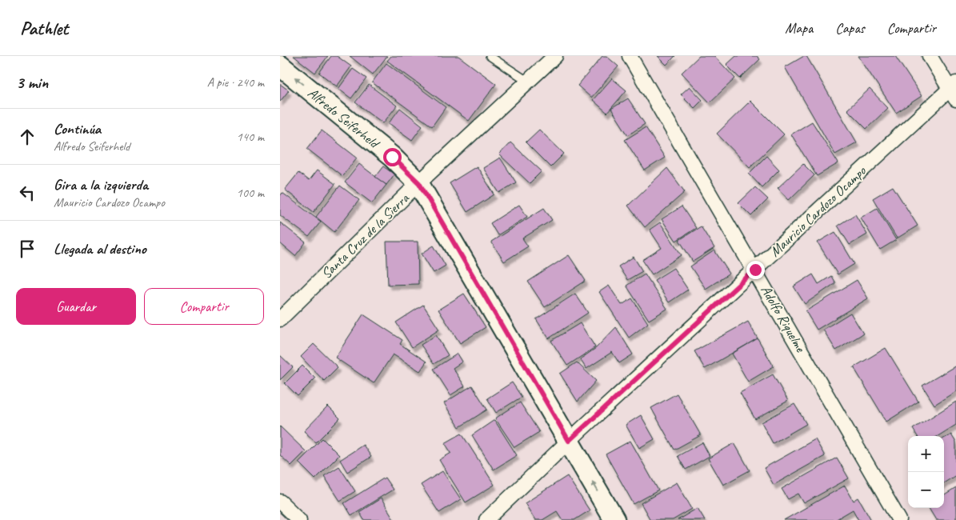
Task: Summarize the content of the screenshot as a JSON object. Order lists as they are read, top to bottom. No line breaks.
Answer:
{"streets":{"street":["Alfredo Seiferheld","Mauricio Cardozo Ocampo","Santa Cruz de la Sierra","Adolfo Riquelme"]},"crossings":[["Alfredo Seiferheld","Mauricio Cardozo Ocampo"],["Alfredo Seiferheld","Santa Cruz de la Sierra"],["Mauricio Cardozo Ocampo","Adolfo Riquelme"]],"one_way":["Alfredo Seiferheld"],"page":{"header":"Pathlet","nav":["Mapa","Capas","Compartir"],"heading":["3 min","A pie · 240 m"],"list":[["Continúa","Alfredo Seiferheld","140 m"],["Gira a la izquierda","Mauricio Cardozo Ocampo","100 m"],"Llegada al destino"],"buttons":["Guardar","Compartir"],"map_buttons":["+","−"]}}
